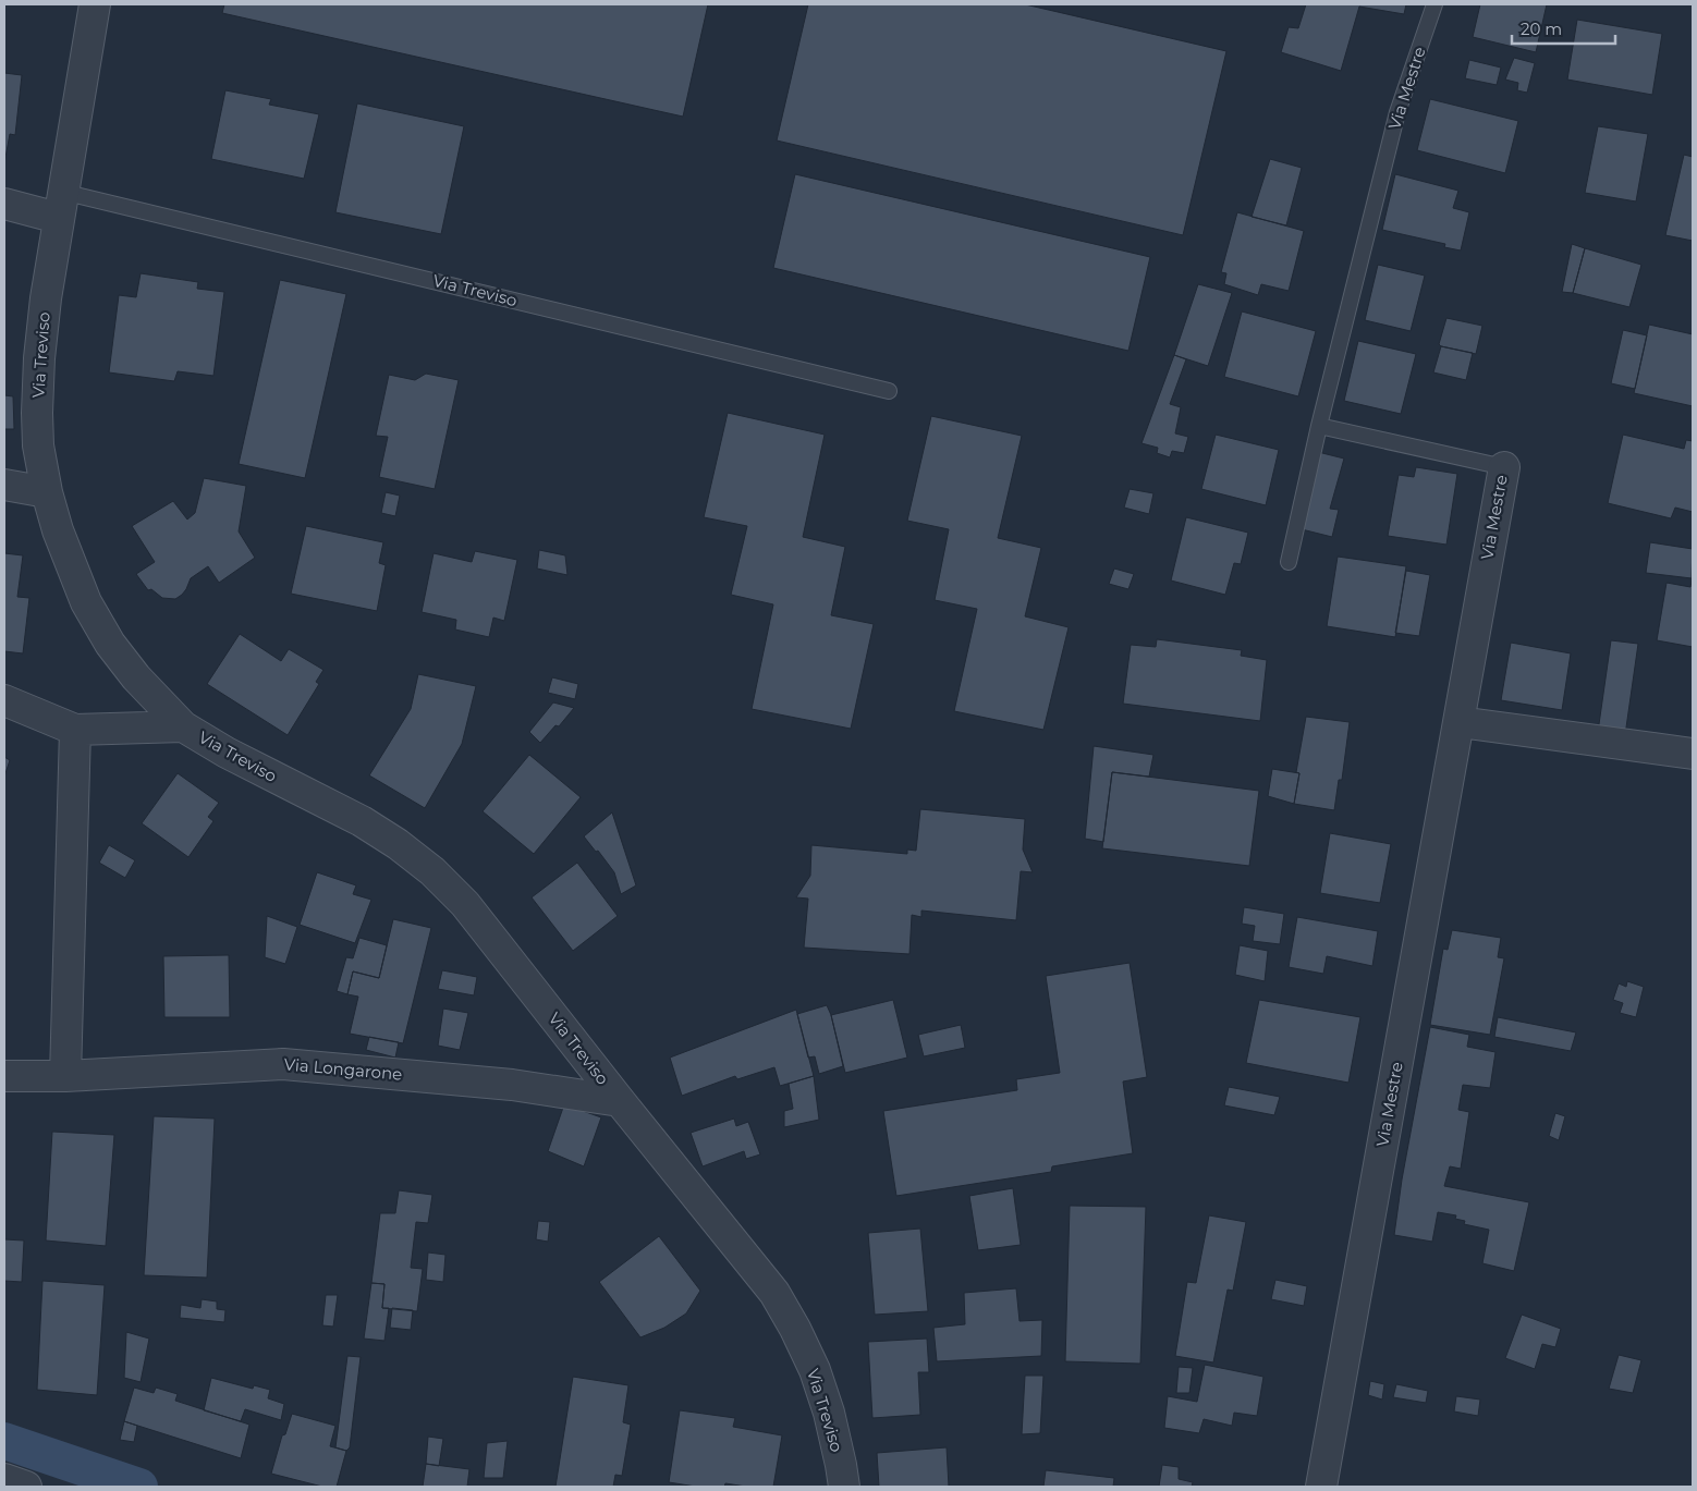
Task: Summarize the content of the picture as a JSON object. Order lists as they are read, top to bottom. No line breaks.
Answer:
{"streets":{"street":["Via Mestre","Via Treviso","Via Longarone"]},"crossings":[["Via Treviso","Via Longarone"]],"scale_bar":"20 m"}
